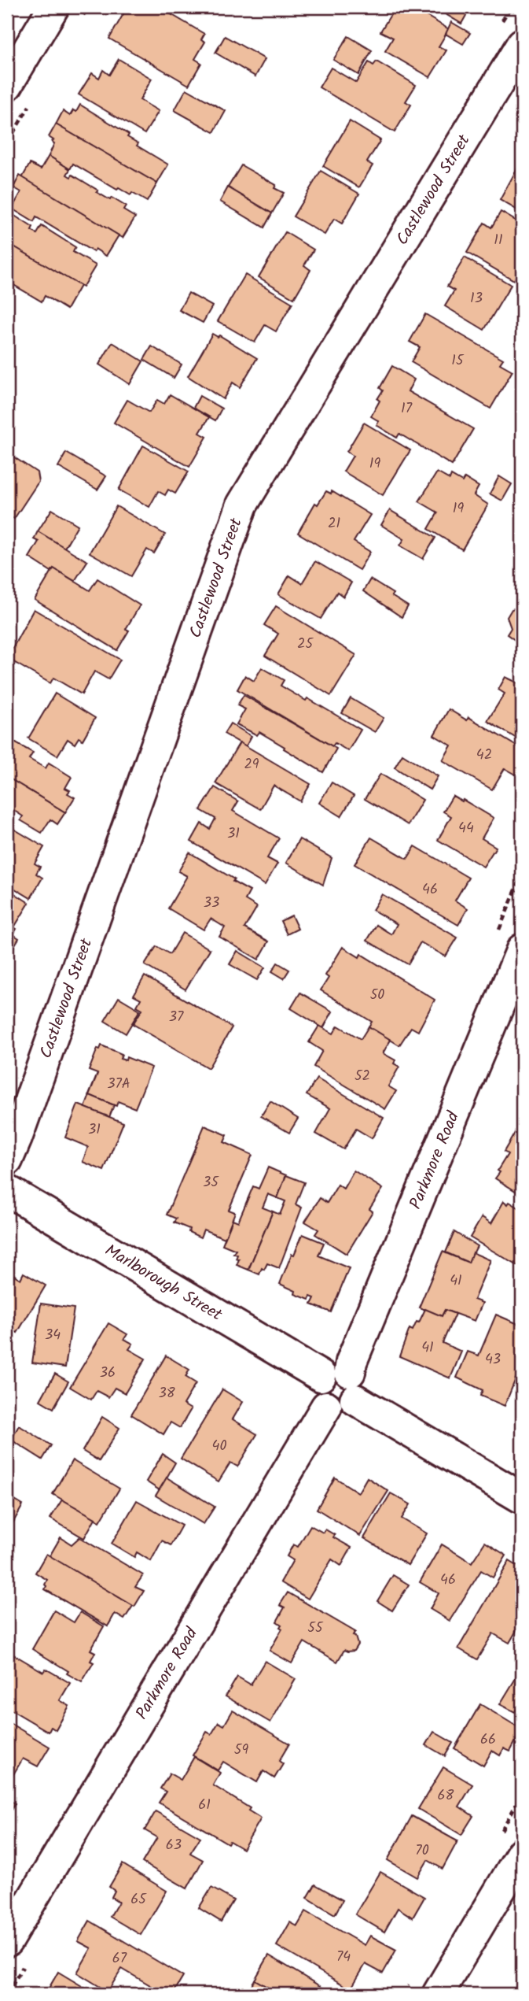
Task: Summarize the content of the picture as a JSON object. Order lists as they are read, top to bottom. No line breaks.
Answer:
{"streets":{"street":["Castlewood Street","Parkmore Road","Marlborough Street"]},"crossings":[["Parkmore Road","Marlborough Street"]],"house_numbers":["11","13","15","17","19","19","21","25","42","29","44","31","46","33","50","37","52","37A","31","35","41","34","41","43","36","38","40","46","55","66","59","68","61","63","70","65","74","67"]}
